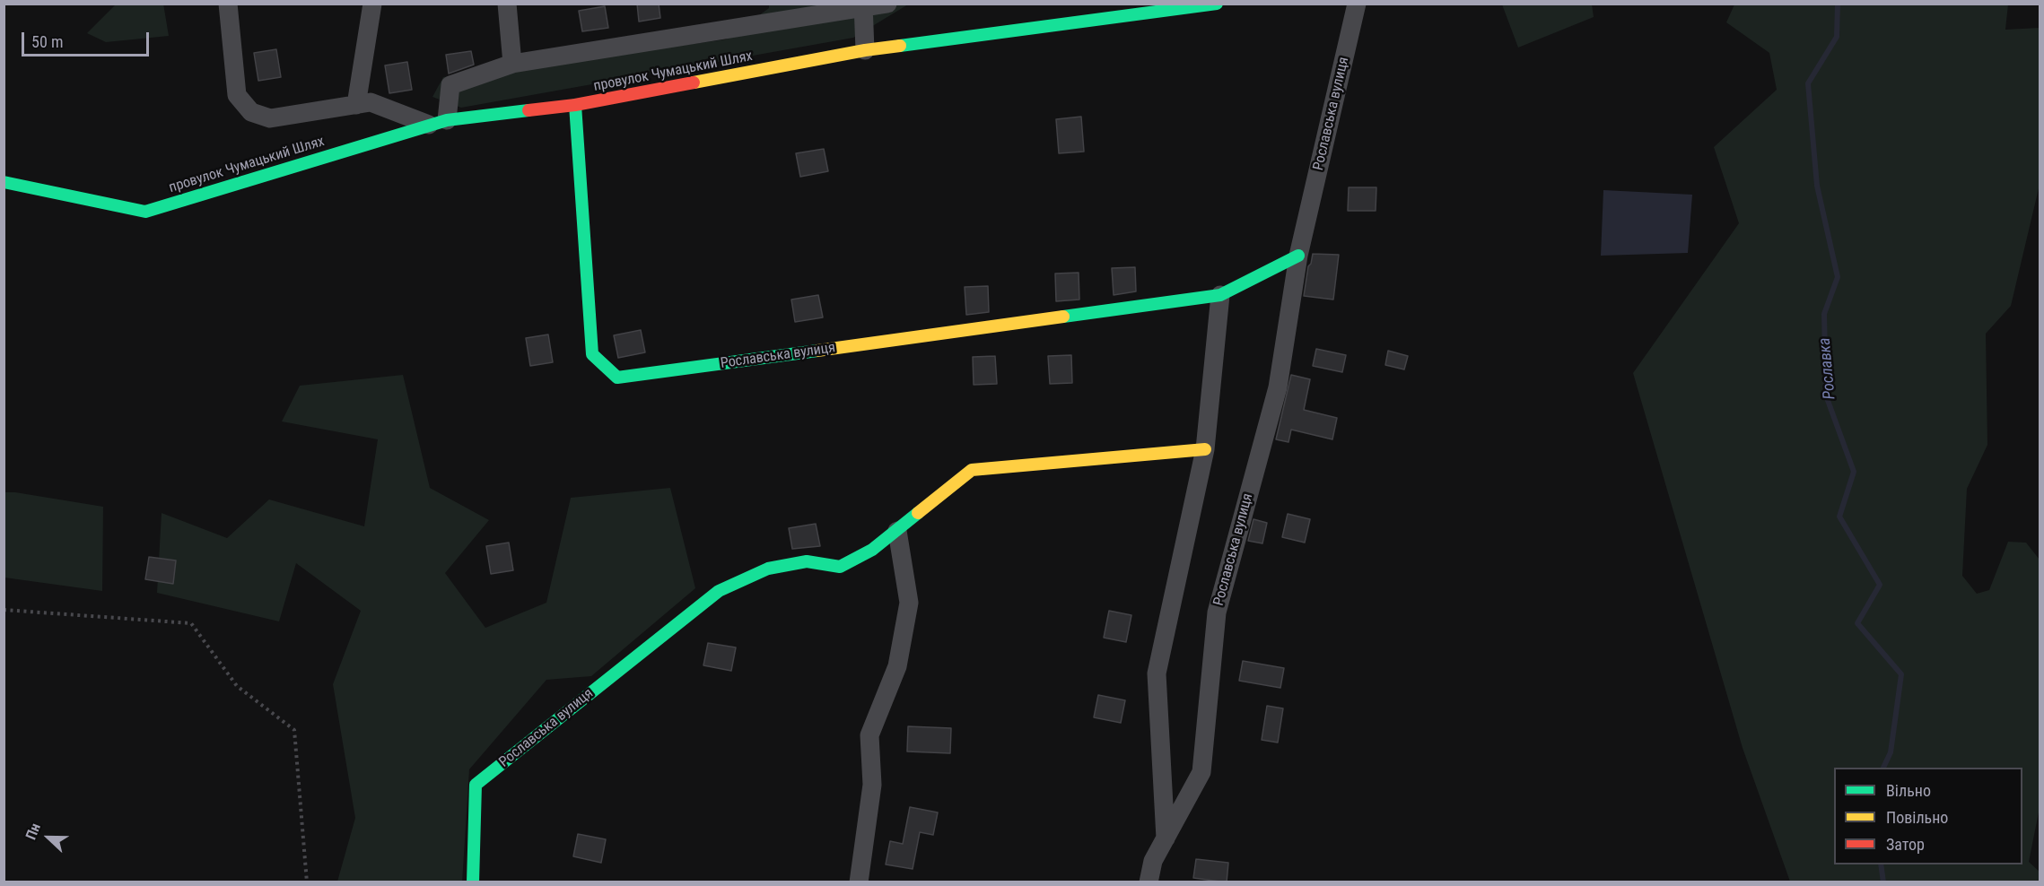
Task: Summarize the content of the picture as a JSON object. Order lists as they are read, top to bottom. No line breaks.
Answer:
{"streets":{"street":["провулок Чумацький Шлях","Рославська вулиця"]},"crossings":[["провулок Чумацький Шлях","Рославська вулиця"]],"water":["Рославка"],"legend":["Вільно","Повільно","Затор"],"scale_bar":"50 m","north":"left"}
